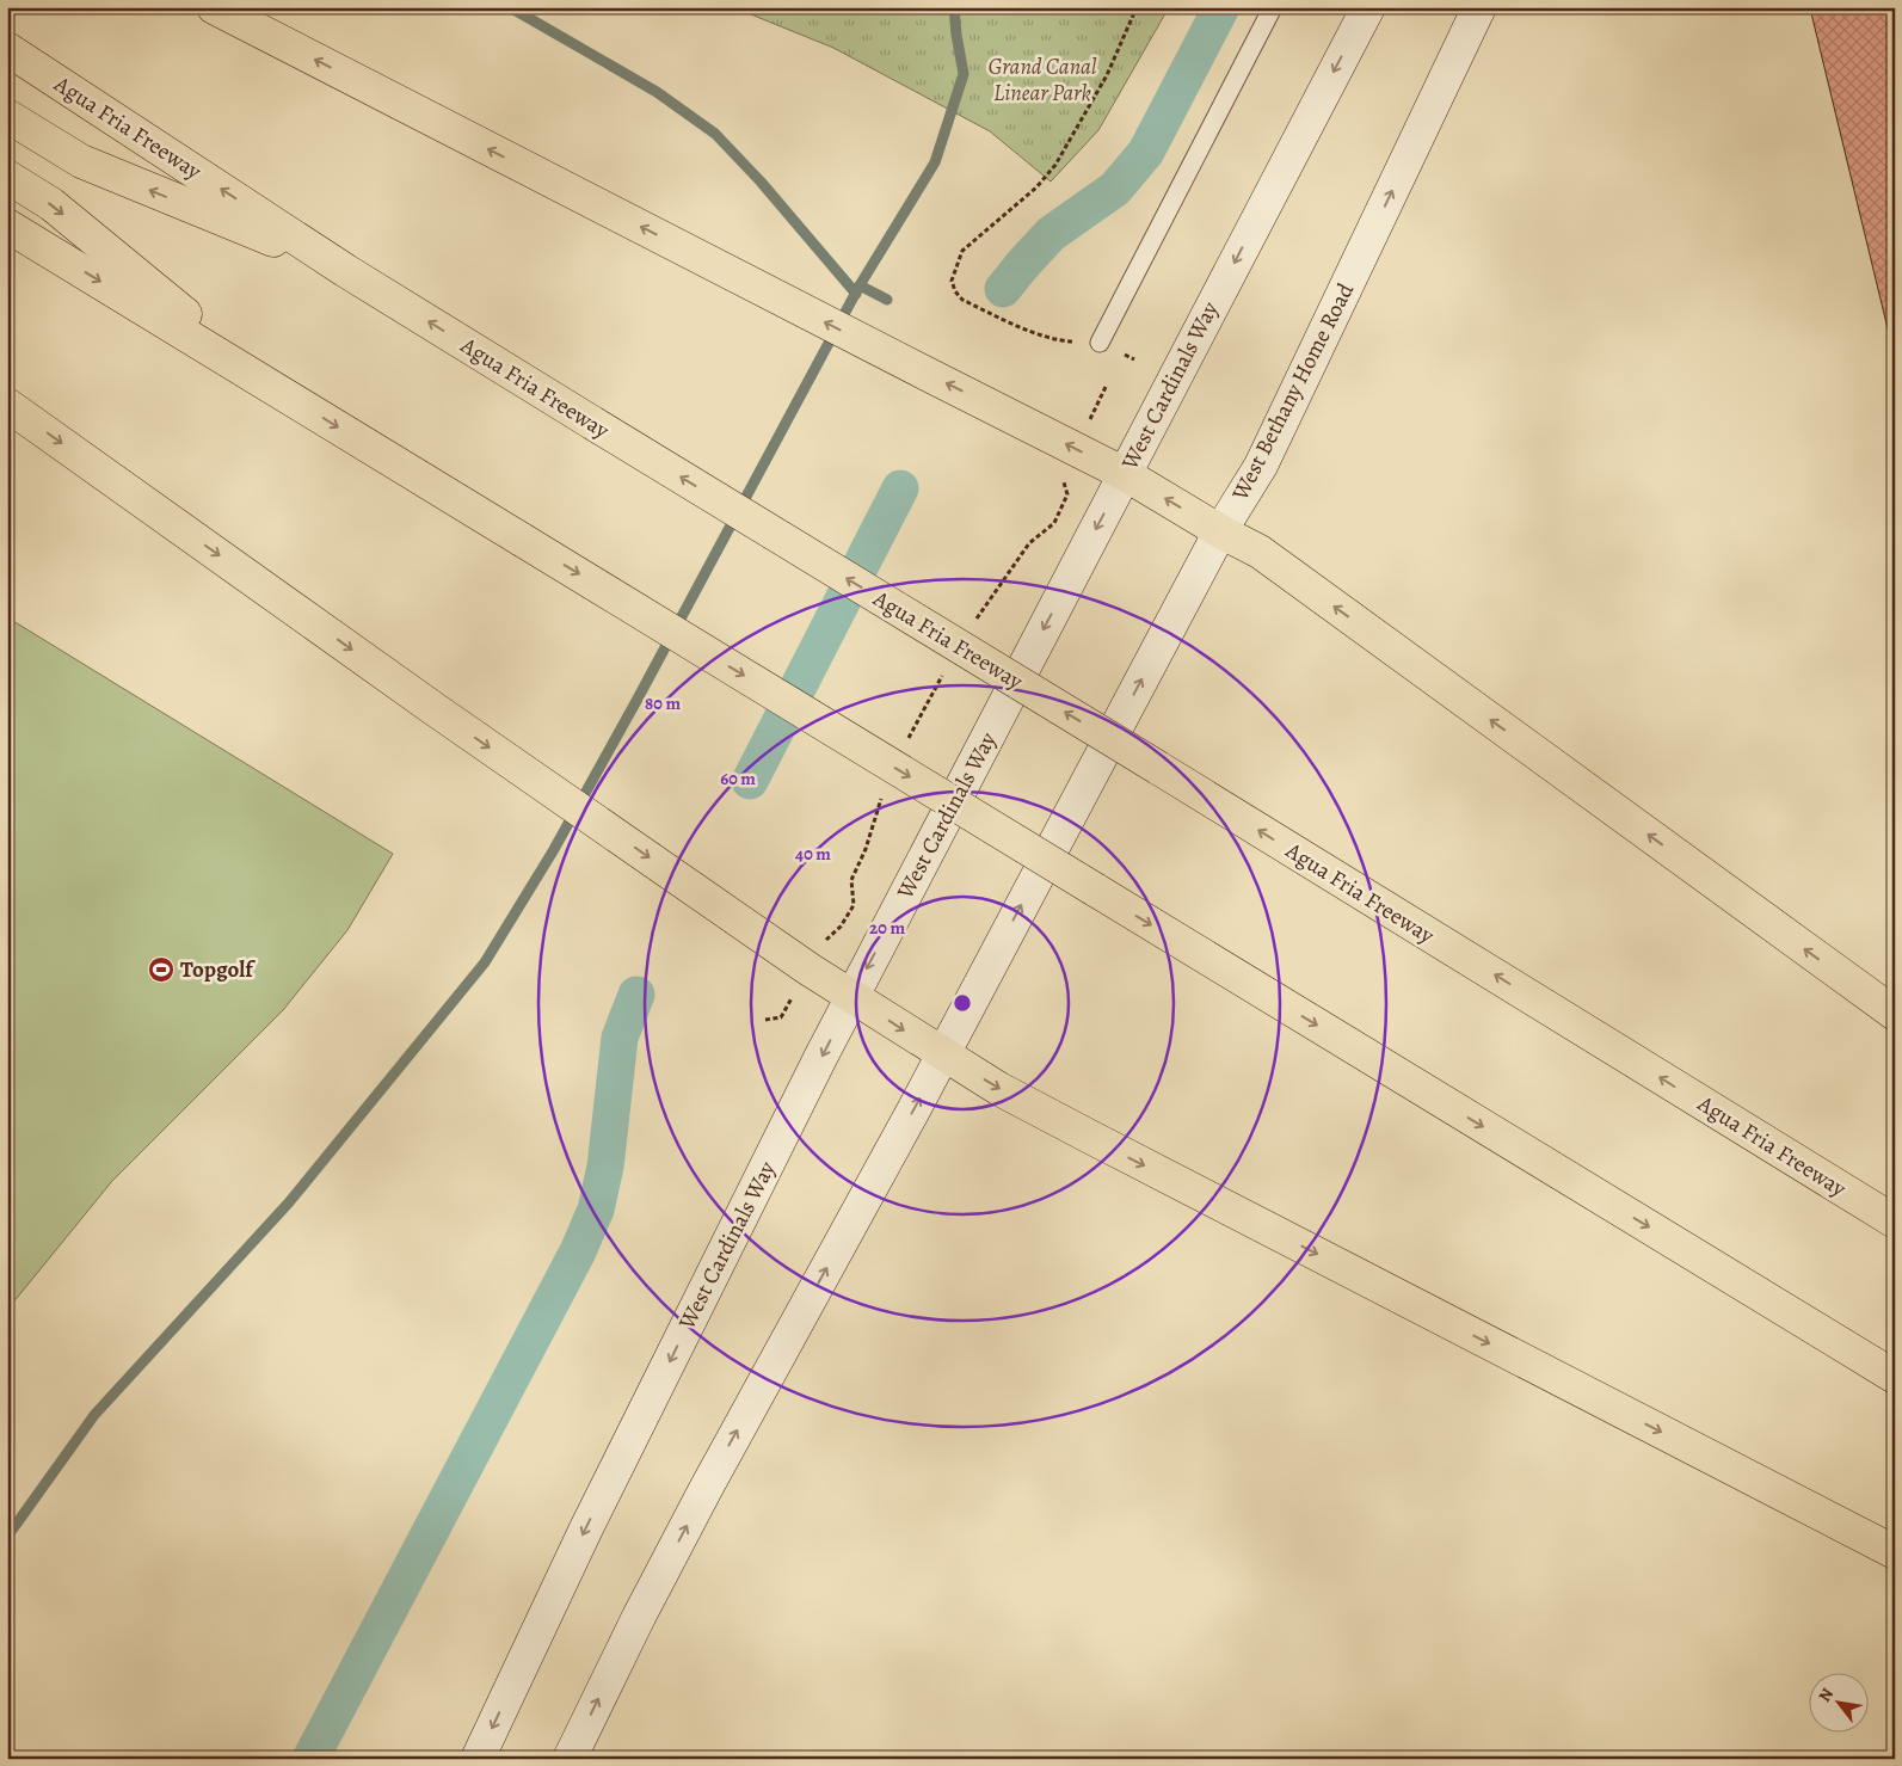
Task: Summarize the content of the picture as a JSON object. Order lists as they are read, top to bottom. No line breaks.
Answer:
{"streets":{"highway":["Agua Fria Freeway"],"main road":["West Cardinals Way","West Bethany Home Road"]},"one_way":["West Bethany Home Road"],"parks":["Grand Canal Linear Park"],"places":{"sports":["Topgolf"]},"north":"top left","rings":["80 m","60 m","40 m","20 m"]}
